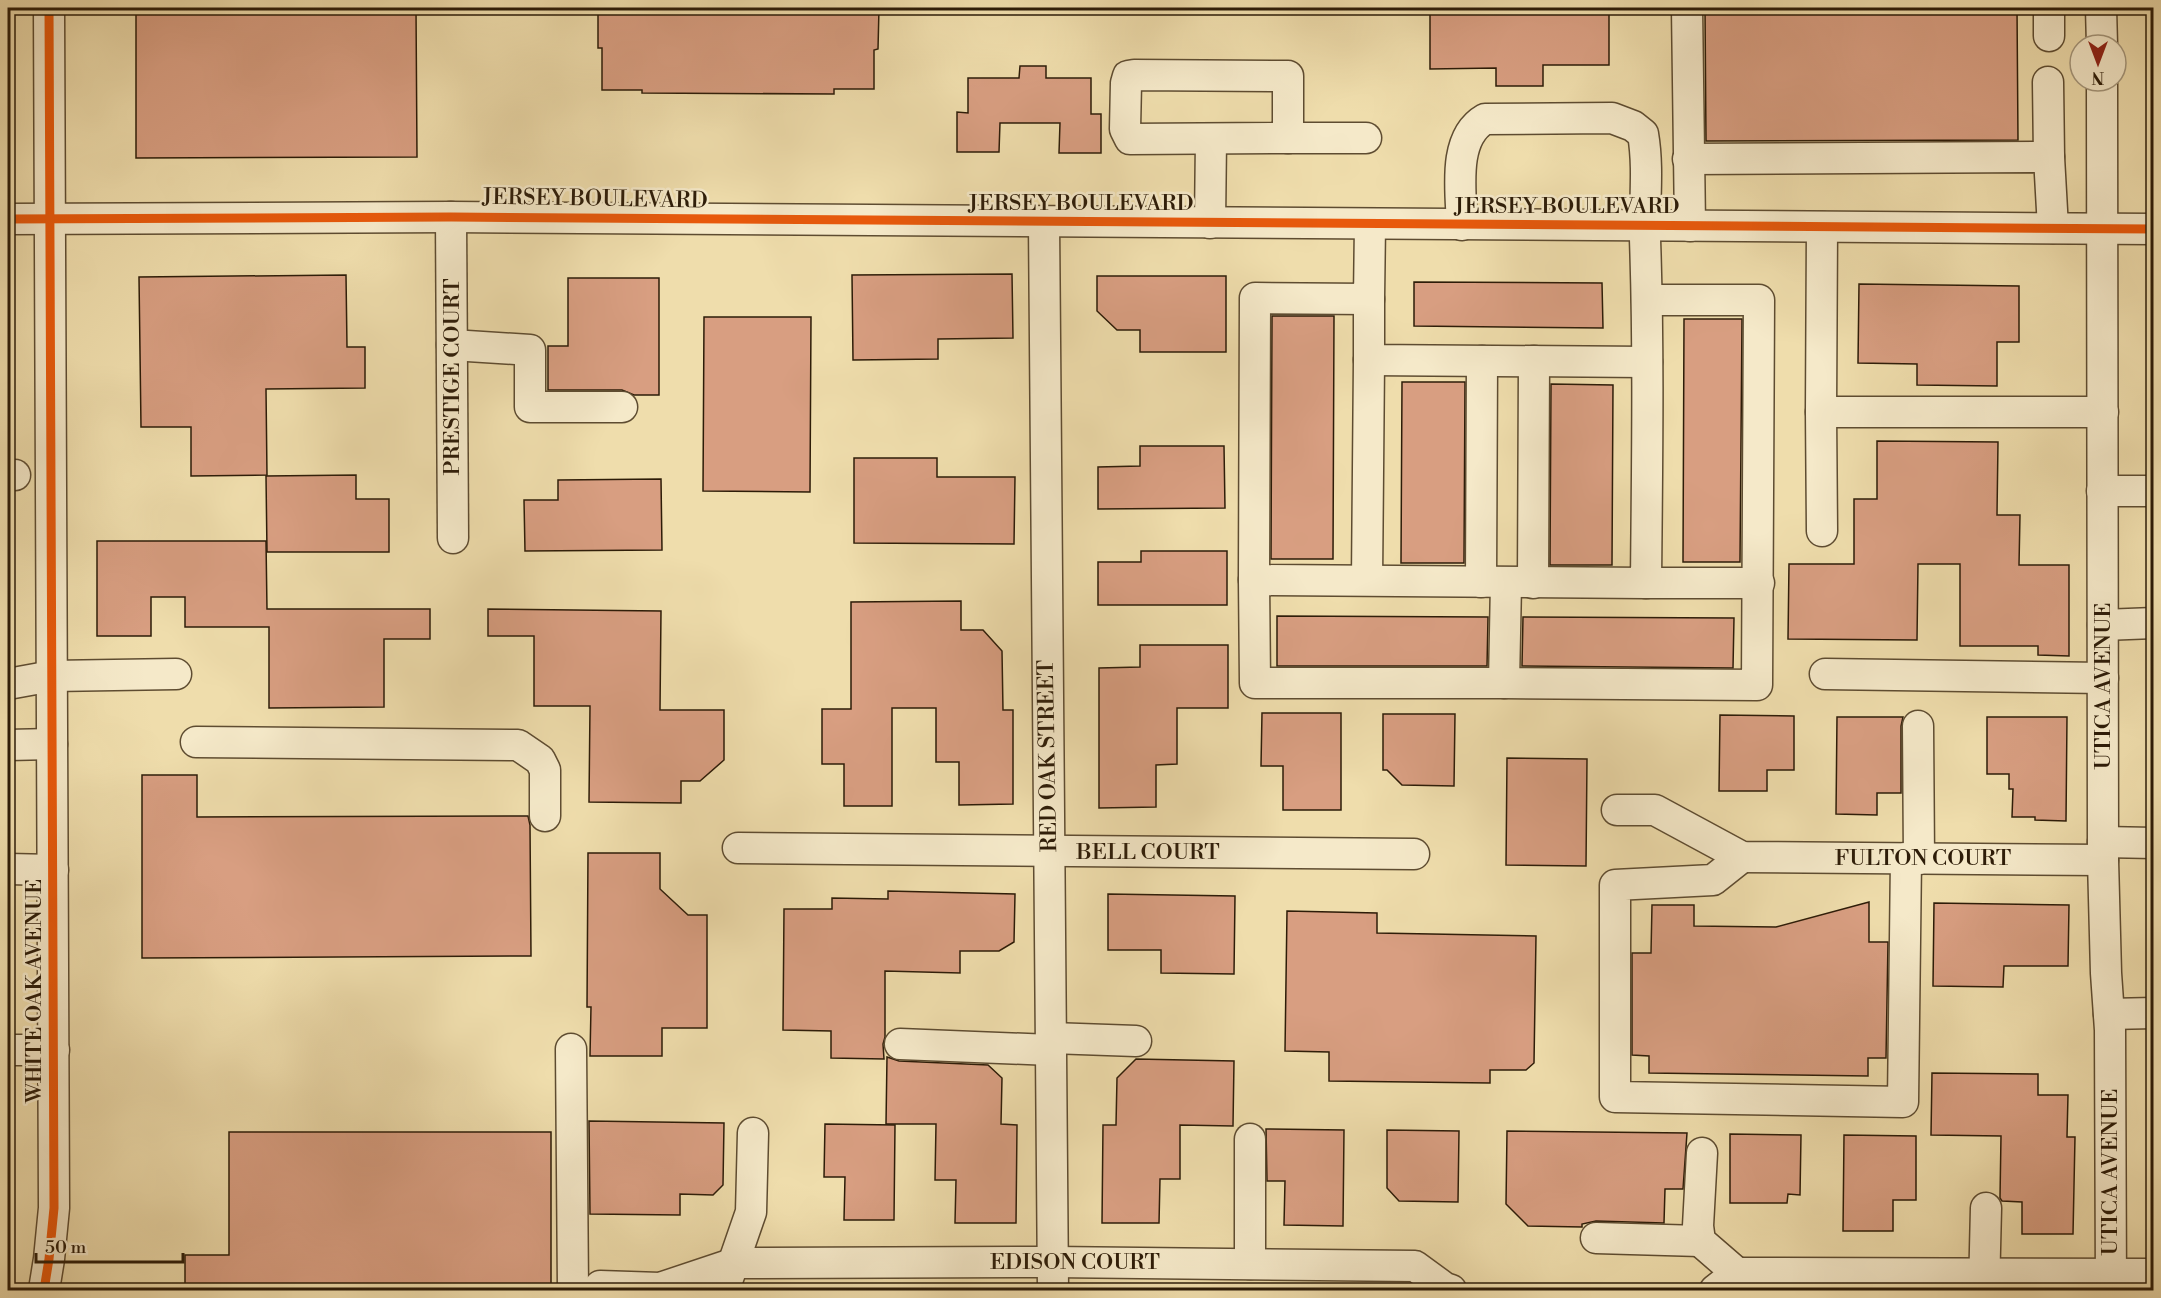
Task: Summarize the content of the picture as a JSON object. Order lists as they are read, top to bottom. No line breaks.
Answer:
{"streets":{"street":["JERSEY BOULEVARD","PRESTIGE COURT","UTICA AVENUE","RED OAK STREET","BELL COURT","FULTON COURT","WHITE OAK AVENUE","EDISON COURT"]},"crossings":[["JERSEY BOULEVARD","PRESTIGE COURT"],["JERSEY BOULEVARD","UTICA AVENUE"],["JERSEY BOULEVARD","RED OAK STREET"],["JERSEY BOULEVARD","WHITE OAK AVENUE"],["UTICA AVENUE","FULTON COURT"],["RED OAK STREET","BELL COURT"],["RED OAK STREET","EDISON COURT"]],"scale_bar":"50 m","north":"bottom"}
